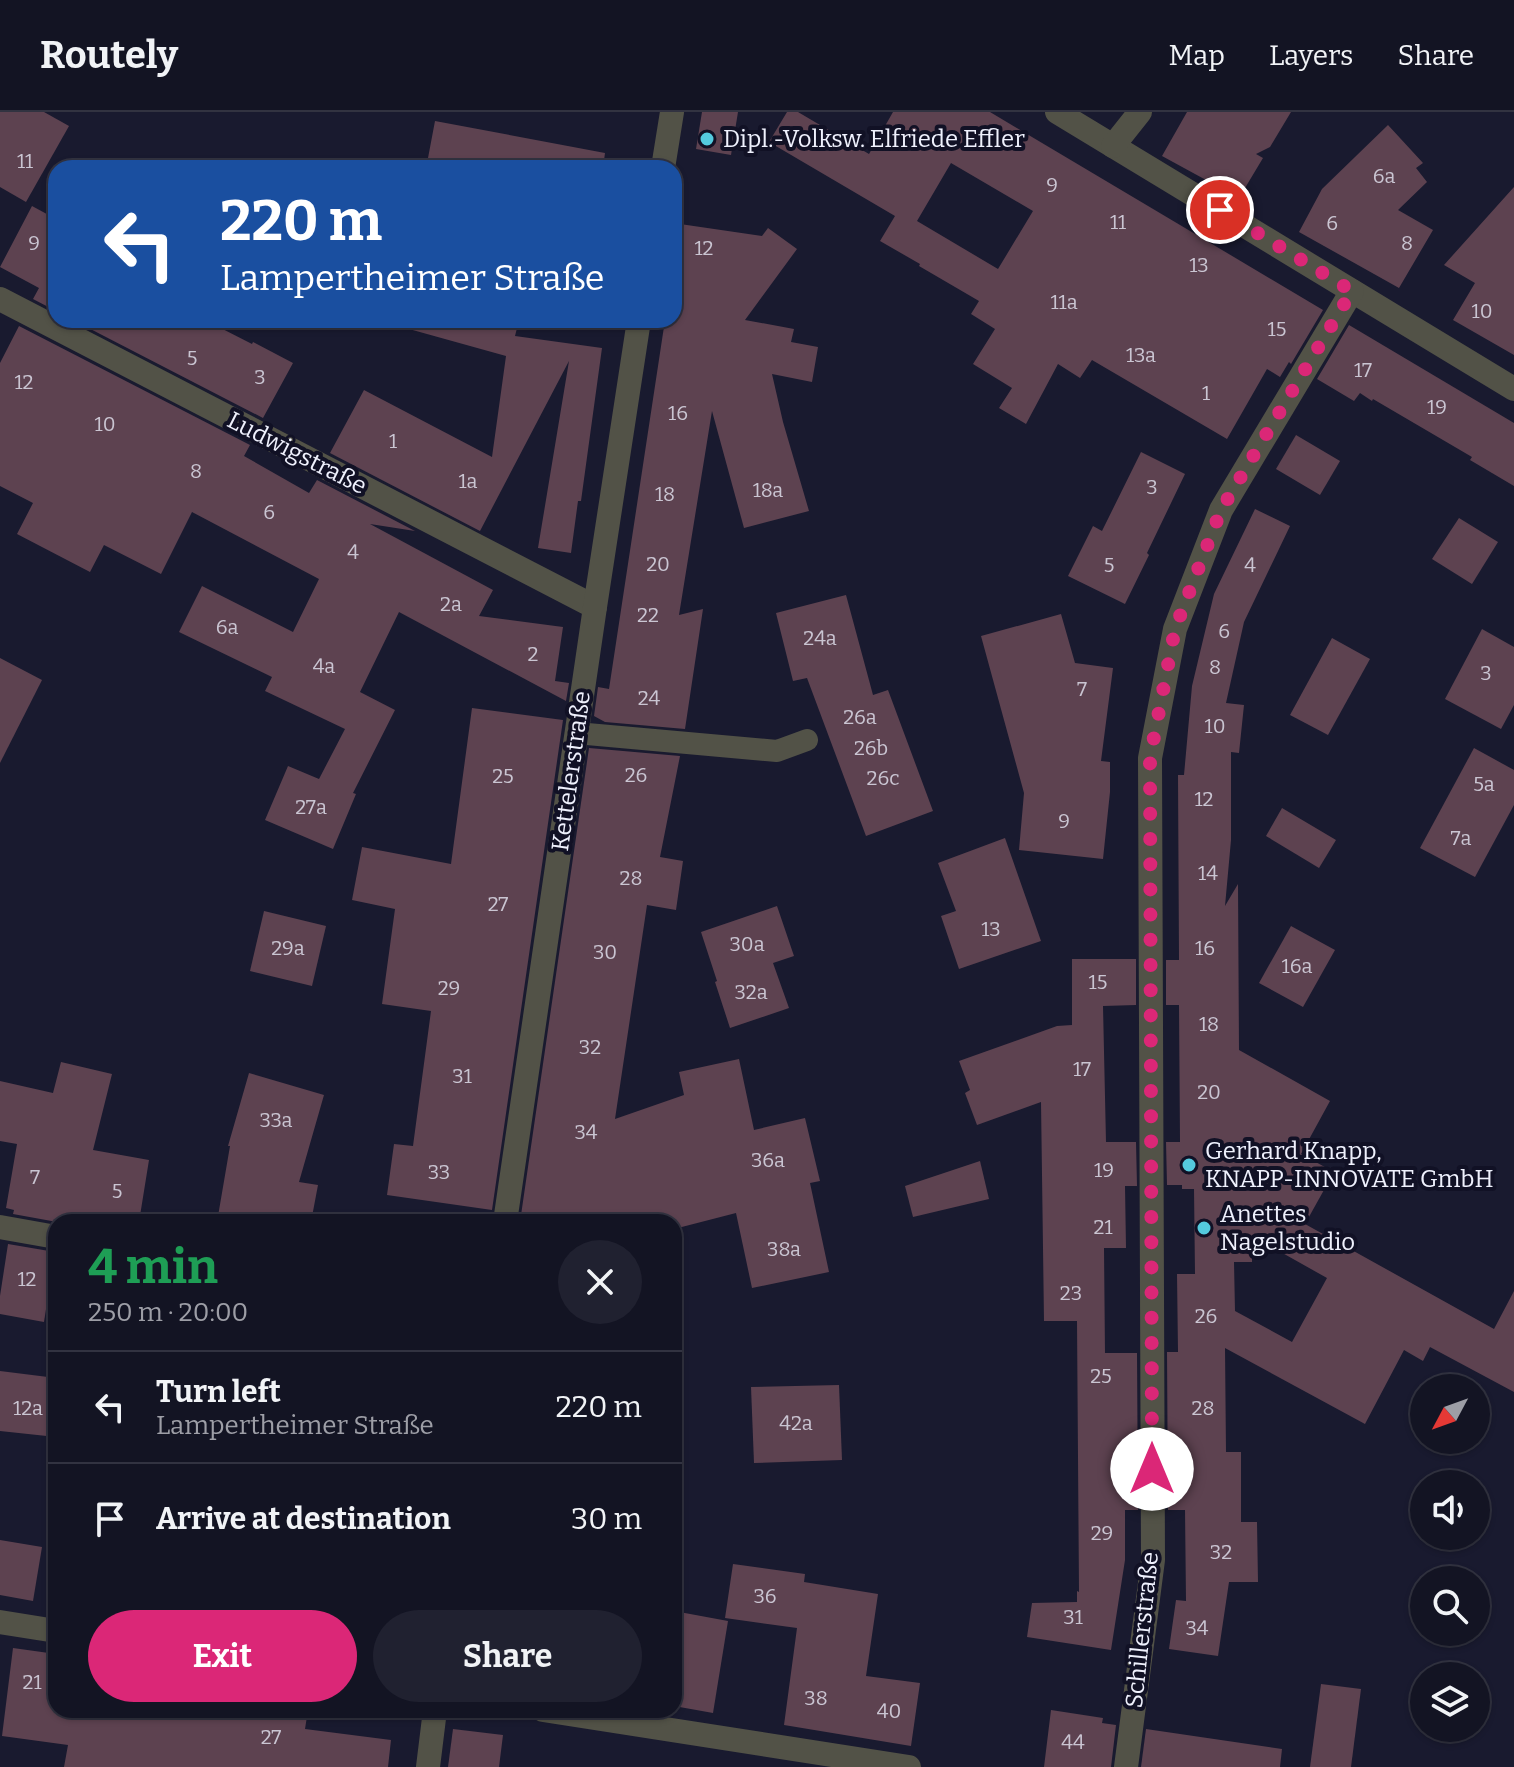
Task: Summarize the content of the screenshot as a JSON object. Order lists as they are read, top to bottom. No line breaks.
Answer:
{"streets":{"street":["Ludwigstraße","Kettelerstraße","Schillerstraße"]},"crossings":[["Ludwigstraße","Kettelerstraße"]],"places":["Dipl.-Volksw. Elfriede Effler","Gerhard Knapp, KNAPP-INNOVATE GmbH","Anettes Nagelstudio"],"house_numbers":["11","6a","9","11","6","9","8","12","13","11a","10","15","13a","5","17","3","12","1","19","16","10","1","8","1a","3","18a","18","6","4","20","5","4","2a","22","6a","6","24a","2","4a","8","3","7","24","26a","10","26b","26","25","26c","5a","12","27a","9","7a","14","28","27","13","30a","29a","16","30","16a","15","29","32a","18","32","17","31","20","33a","34","36a","19","33","7","5","21","38a","12","23","26","25","12a","28","42a","29","32","36","31","34","21","38","40","27","44"],"north":"bottom left","page":{"header":"Routely","nav":["Map","Layers","Share"],"turn":["220 m","Lampertheimer Straße"],"heading":["4 min","250 m · 20:00"],"list":[{"name":"Turn left","note":"Lampertheimer Straße","value":"220 m"},{"name":"Arrive at destination","value":"30 m"}],"buttons":["Exit","Share"]}}
